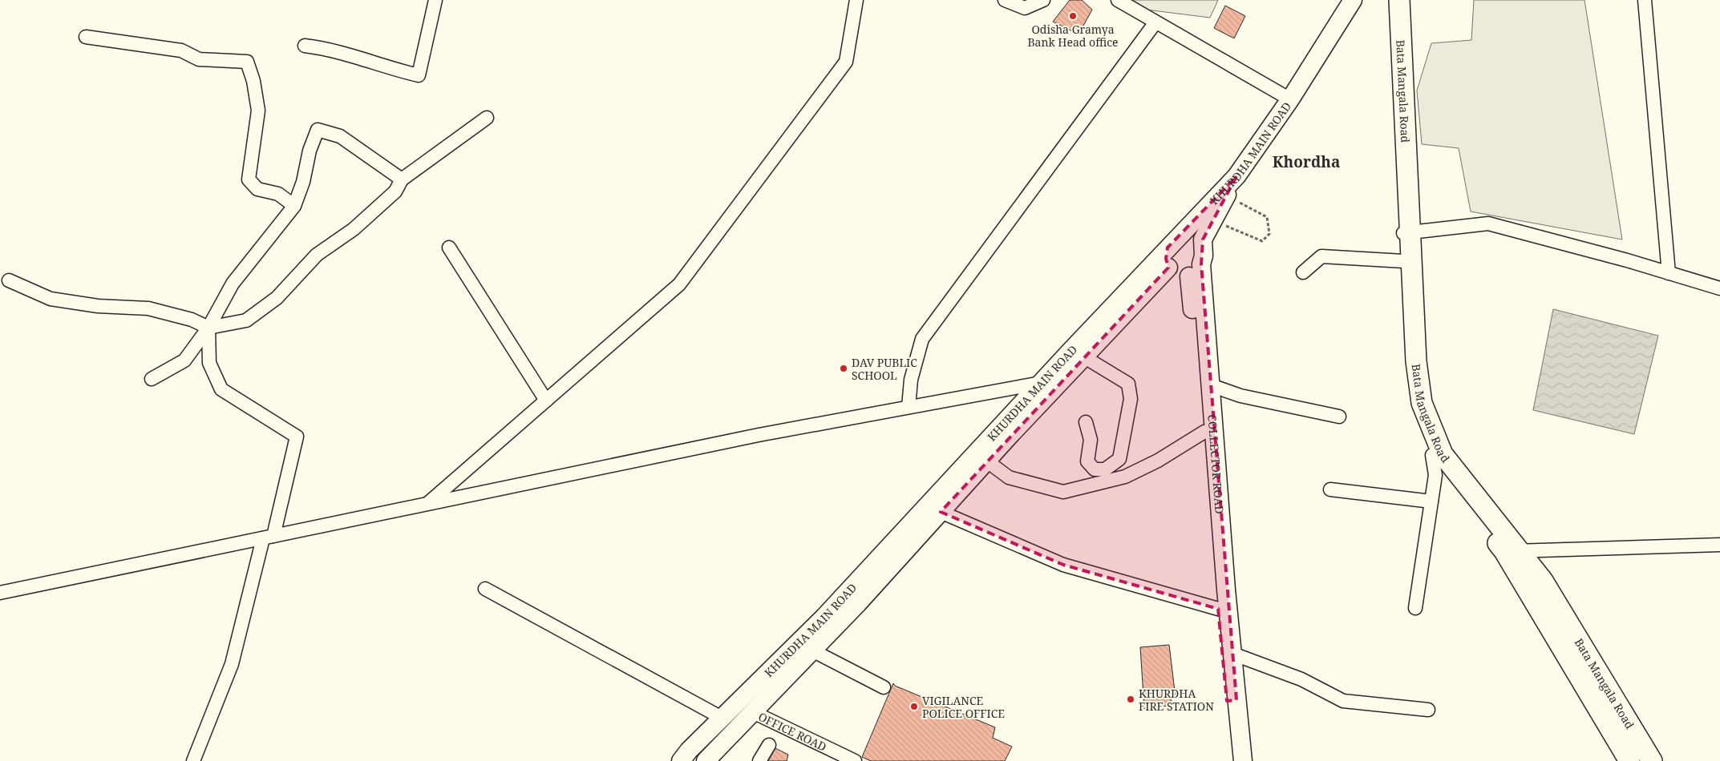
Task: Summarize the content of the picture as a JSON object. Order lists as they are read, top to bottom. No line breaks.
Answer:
{"streets":{"main road":["Bata Mangala Road","KHURDHA MAIN ROAD","COLLECTOR ROAD"],"street":["OFFICE ROAD"]},"crossings":[["KHURDHA MAIN ROAD","COLLECTOR ROAD"],["KHURDHA MAIN ROAD","OFFICE ROAD"]],"districts":["Khordha"],"places":["Odisha Gramya Bank Head office","DAV PUBLIC SCHOOL","KHURDHA FIRE STATION","VIGILANCE POLICE OFFICE"]}
